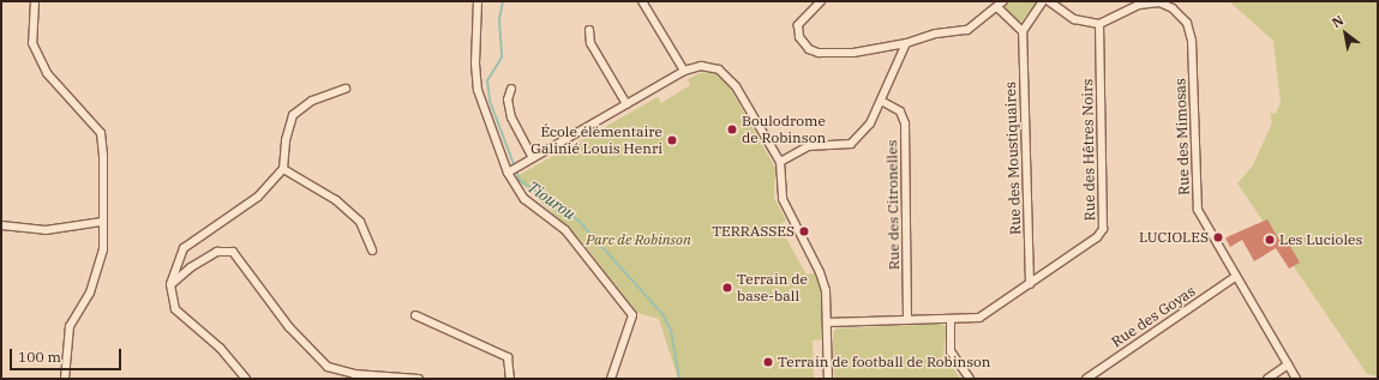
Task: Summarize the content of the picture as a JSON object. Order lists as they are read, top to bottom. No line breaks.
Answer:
{"streets":{"street":["Rue des Mimosas","Rue des Hêtres Noirs","Rue des Moustiquaires","Rue des Citronelles","Rue des Goyas"]},"crossings":[["Rue des Mimosas","Rue des Hêtres Noirs"],["Rue des Mimosas","Rue des Goyas"],["Rue des Hêtres Noirs","Rue des Moustiquaires"],["Rue des Hêtres Noirs","Rue des Citronelles"]],"water":["Tiourou"],"parks":["Parc de Robinson"],"places":["Boulodrome de Robinson","École élémentaire Galinié Louis Henri","TERRASSES","LUCIOLES","Les Lucioles","Terrain de base-ball","Terrain de football de Robinson"],"scale_bar":"100 m","north":"top left"}
